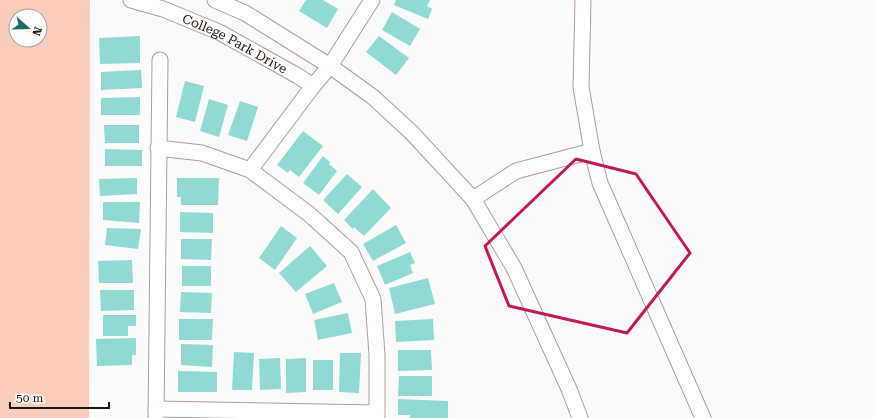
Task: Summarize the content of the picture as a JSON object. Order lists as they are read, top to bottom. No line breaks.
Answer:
{"streets":{"street":["College Park Drive"]},"scale_bar":"50 m","north":"right"}
